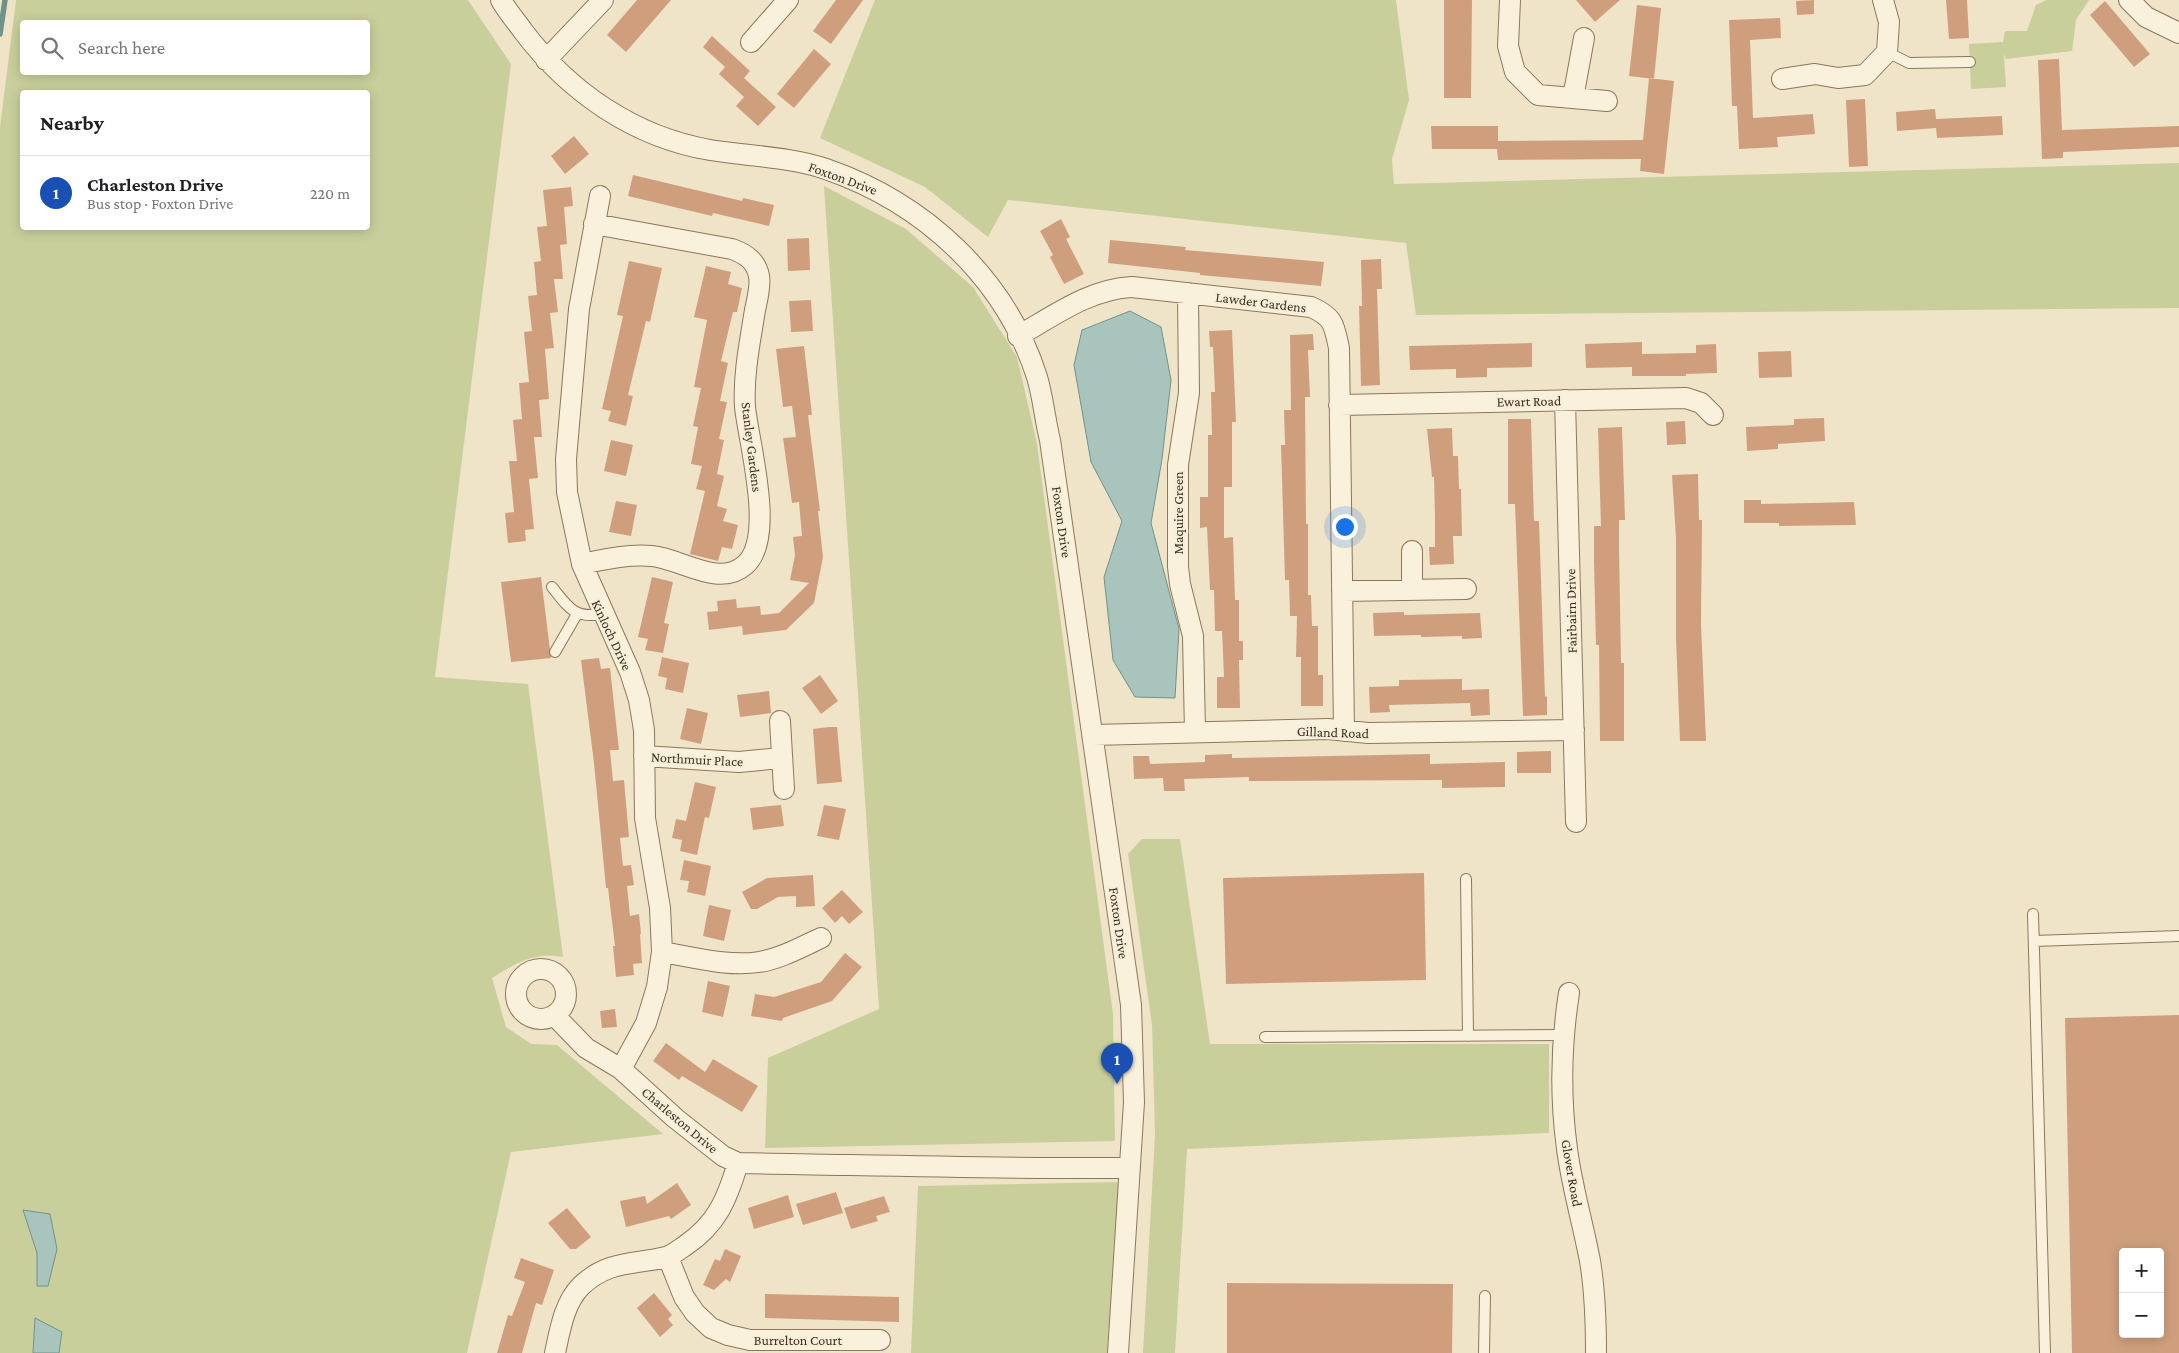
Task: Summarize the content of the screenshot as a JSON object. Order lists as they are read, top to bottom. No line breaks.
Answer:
{"streets":{"street":["Foxton Drive","Lawder Gardens","Ewart Road","Stanley Gardens","Maquire Green","Fairbairn Drive","Kinloch Drive","Gilland Road","Northmuir Place","Charleston Drive","Glover Road","Burrelton Court"]},"crossings":[["Foxton Drive","Lawder Gardens"],["Foxton Drive","Gilland Road"],["Foxton Drive","Charleston Drive"],["Lawder Gardens","Ewart Road"],["Lawder Gardens","Maquire Green"],["Lawder Gardens","Gilland Road"],["Ewart Road","Fairbairn Drive"],["Stanley Gardens","Kinloch Drive"],["Maquire Green","Gilland Road"],["Fairbairn Drive","Gilland Road"],["Kinloch Drive","Northmuir Place"],["Kinloch Drive","Charleston Drive"]],"page":{"search":"Search here","heading":"Nearby","list":[{"mark":"1","name":"Charleston Drive","note":"Bus stop · Foxton Drive","value":"220 m"}],"pins":"1","map_buttons":["+","−"]}}
